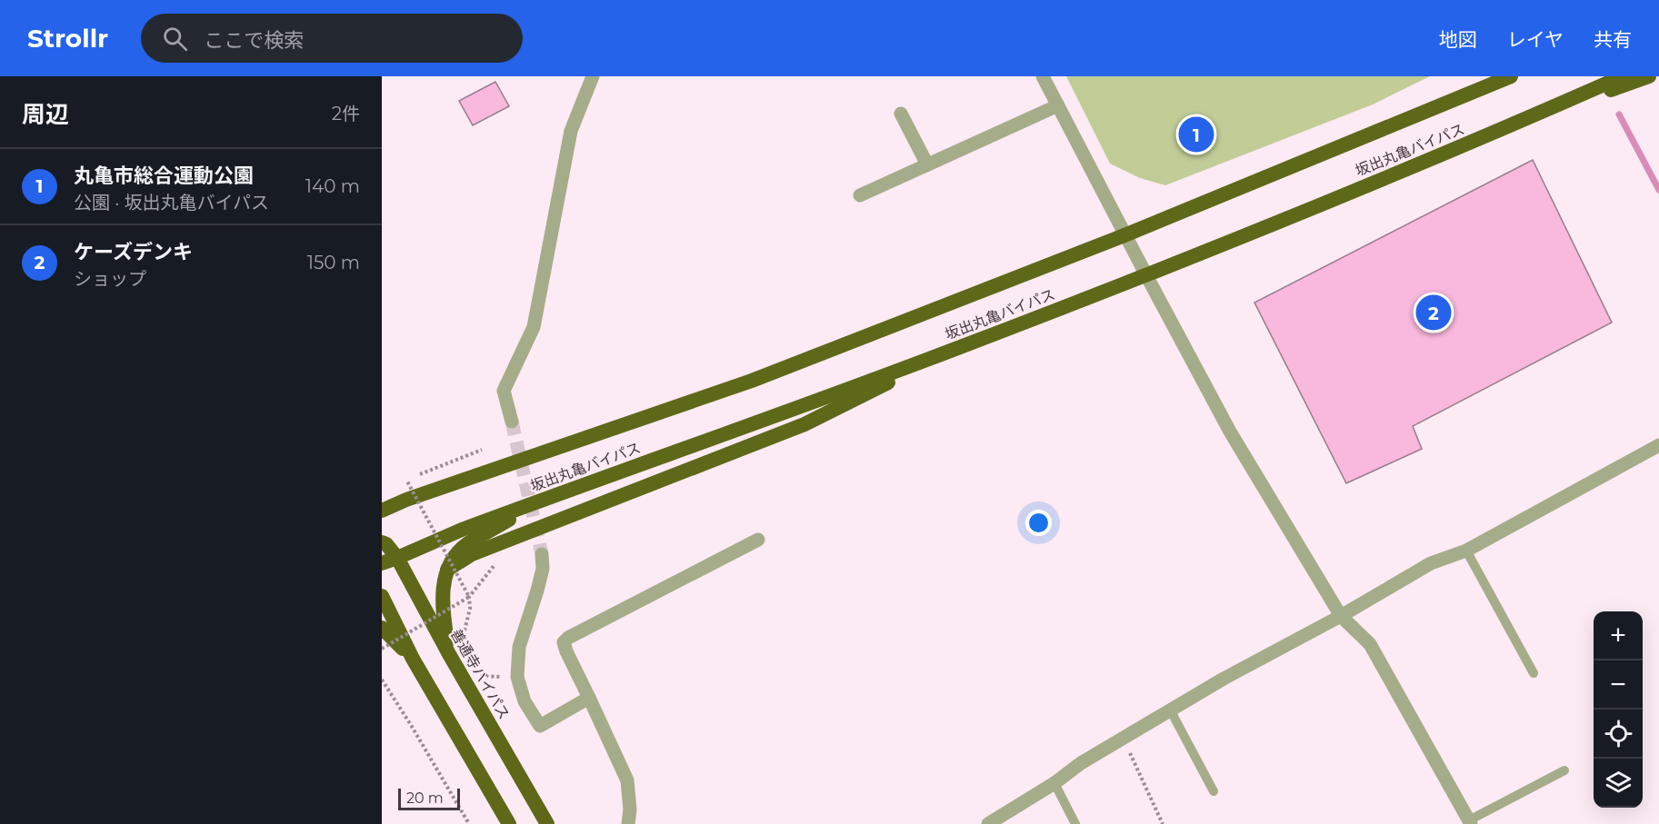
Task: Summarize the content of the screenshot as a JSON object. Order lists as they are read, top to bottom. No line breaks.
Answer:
{"streets":{"highway":["坂出丸亀バイパス","善通寺バイパス"]},"crossings":[["坂出丸亀バイパス","善通寺バイパス"]],"scale_bar":"20 m","page":{"header":"Strollr","search":"ここで検索","nav":["地図","レイヤ","共有"],"heading":["周辺","2件"],"pins":["1","2"],"list":[{"mark":"1","name":"丸亀市総合運動公園","note":"公園 · 坂出丸亀バイパス","value":"140 m"},{"mark":"2","name":"ケーズデンキ","note":"ショップ","value":"150 m"}],"map_buttons":["+","−"],"scale":"20 m"}}
